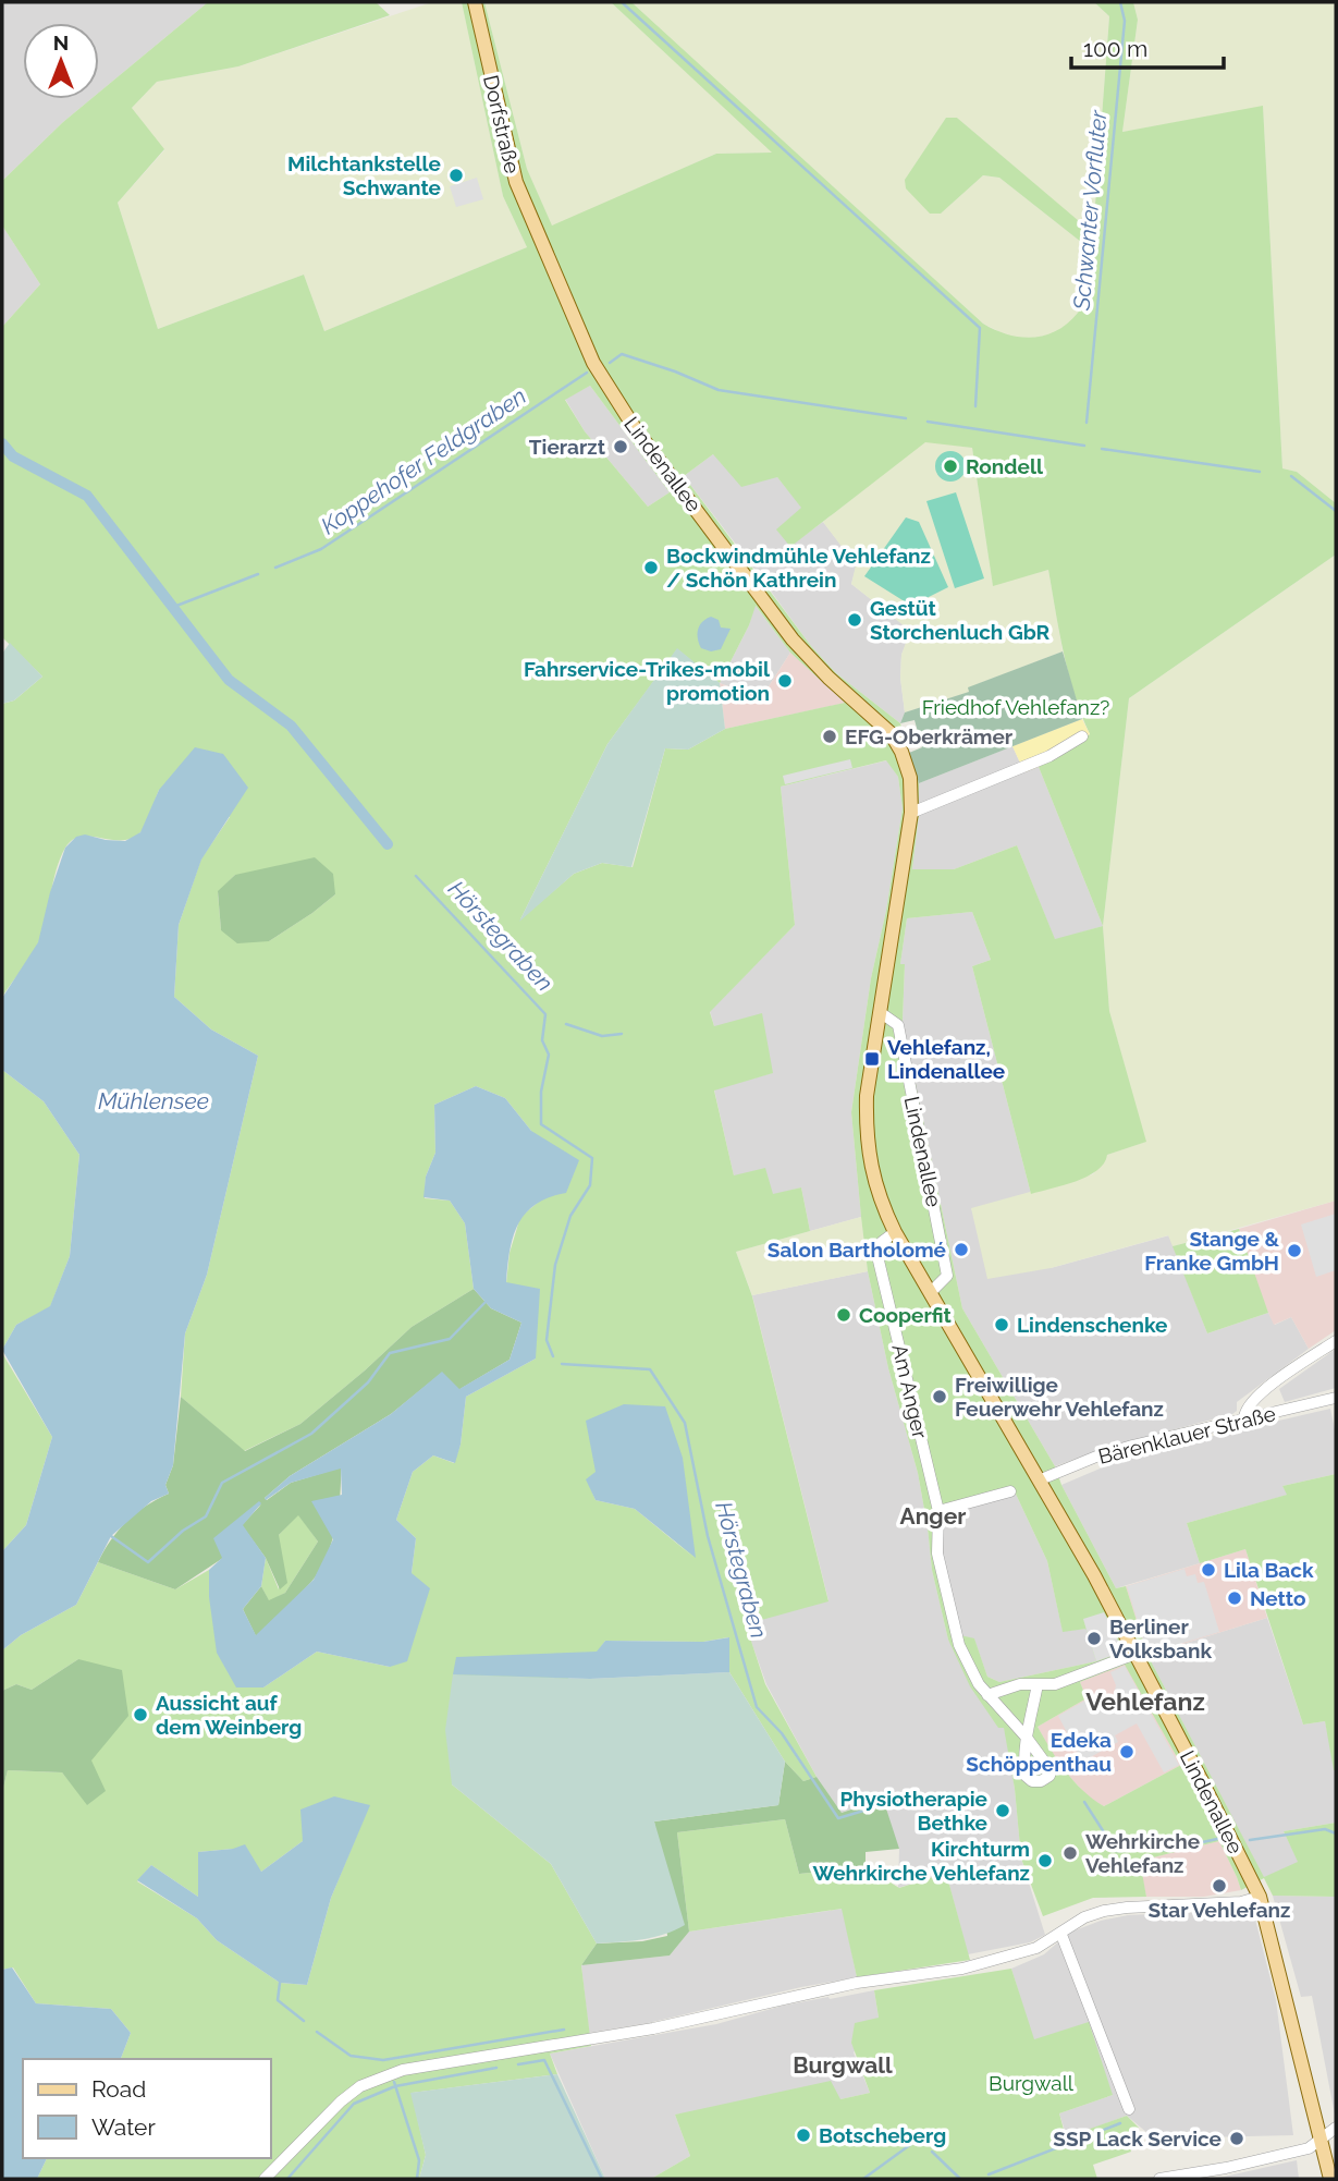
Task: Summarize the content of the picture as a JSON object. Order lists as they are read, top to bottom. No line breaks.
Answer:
{"streets":{"main road":["Dorfstraße","Lindenallee"],"street":["Am Anger","Bärenklauer Straße"]},"crossings":[["Dorfstraße","Lindenallee"],["Lindenallee","Am Anger"],["Lindenallee","Bärenklauer Straße"]],"districts":["Anger","Vehlefanz","Burgwall"],"water":["Schwanter Vorfluter","Koppehofer Feldgraben","Hörstegraben","Mühlensee"],"parks":["Friedhof Vehlefanz?","Burgwall"],"places":{"other":["Milchtankstelle Schwante","Tierarzt","Rondell","Bockwindmühle Vehlefanz / Schön Kathrein","Gestüt Storchenluch GbR","Fahrservice-Trikes-mobil promotion","EFG-Oberkrämer","Salon Bartholomé","Stange & Franke GmbH","Cooperfit","Lindenschenke","Freiwillige Feuerwehr Vehlefanz","Lila Back","Netto","Berliner Volksbank","Aussicht auf dem Weinberg","Edeka Schöppenthau","Physiotherapie Bethke","Wehrkirche Vehlefanz","Kirchturm Wehrkirche Vehlefanz","Star Vehlefanz","Botscheberg","SSP Lack Service"],"transit":["Vehlefanz, Lindenallee"]},"legend":["Road","Water"],"scale_bar":"100 m","north":"top"}
